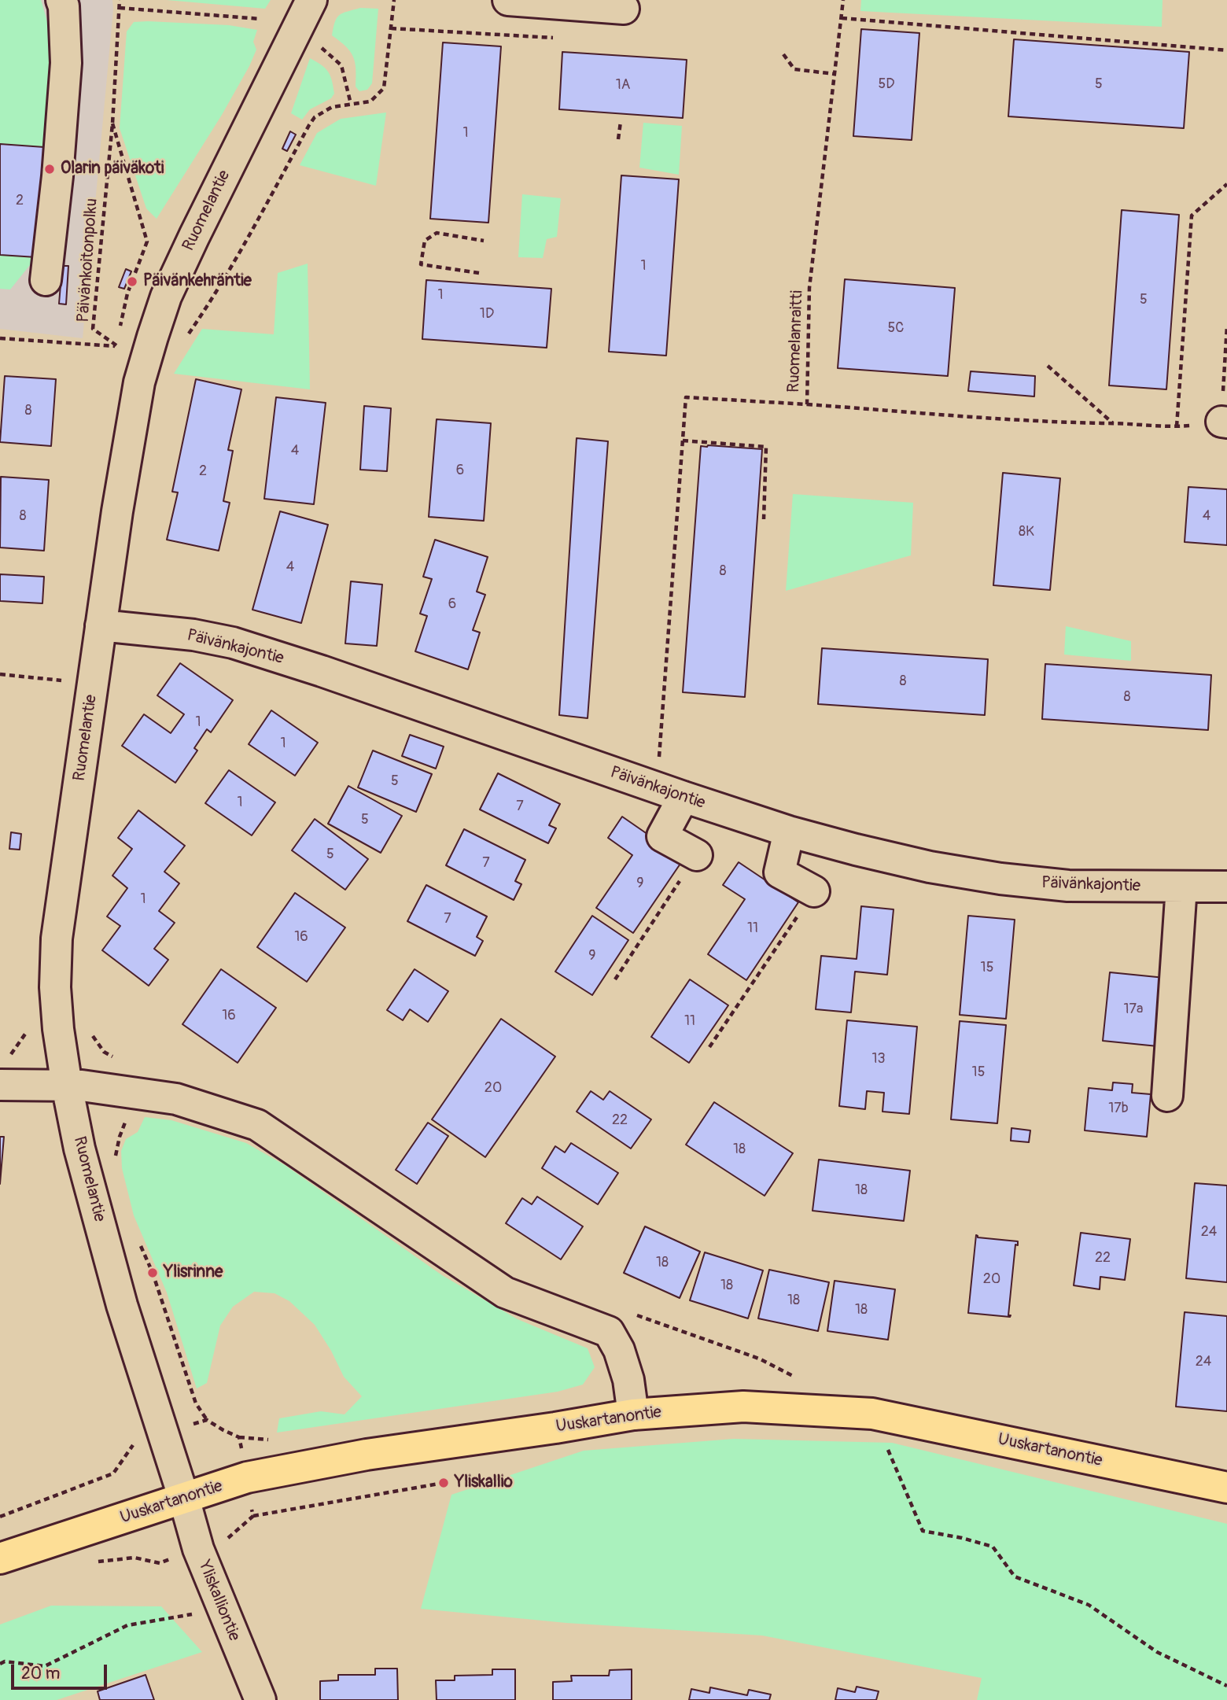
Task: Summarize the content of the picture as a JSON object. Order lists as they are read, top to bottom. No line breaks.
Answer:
{"streets":{"main road":["Uuskartanontie"],"street":["Ruomelantie","Päivänkajontie","Yliskalliontie"],"path":["Päivänkoitonpolku","Ruomelanraitti"]},"crossings":[["Ruomelantie","Päivänkajontie"],["Ruomelantie","Uuskartanontie"],["Ruomelantie","Yliskalliontie"],["Ruomelanraitti","Päivänkajontie"],["Uuskartanontie","Yliskalliontie"]],"places":["Olarin päiväkoti","Päivänkehräntie","Ylisrinne","Yliskallio"],"house_numbers":["5D","5","1A","1","2","1","1","5","1D","5C","8","4","6","2","8","4","8K","4","8","6","8","8","1","1","5","1","7","5","5","7","9","1","7","11","16","9","15","17a","16","11","13","15","20","17b","22","18","18","24","22","18","20","18","18","18","24"],"scale_bar":"20 m"}
